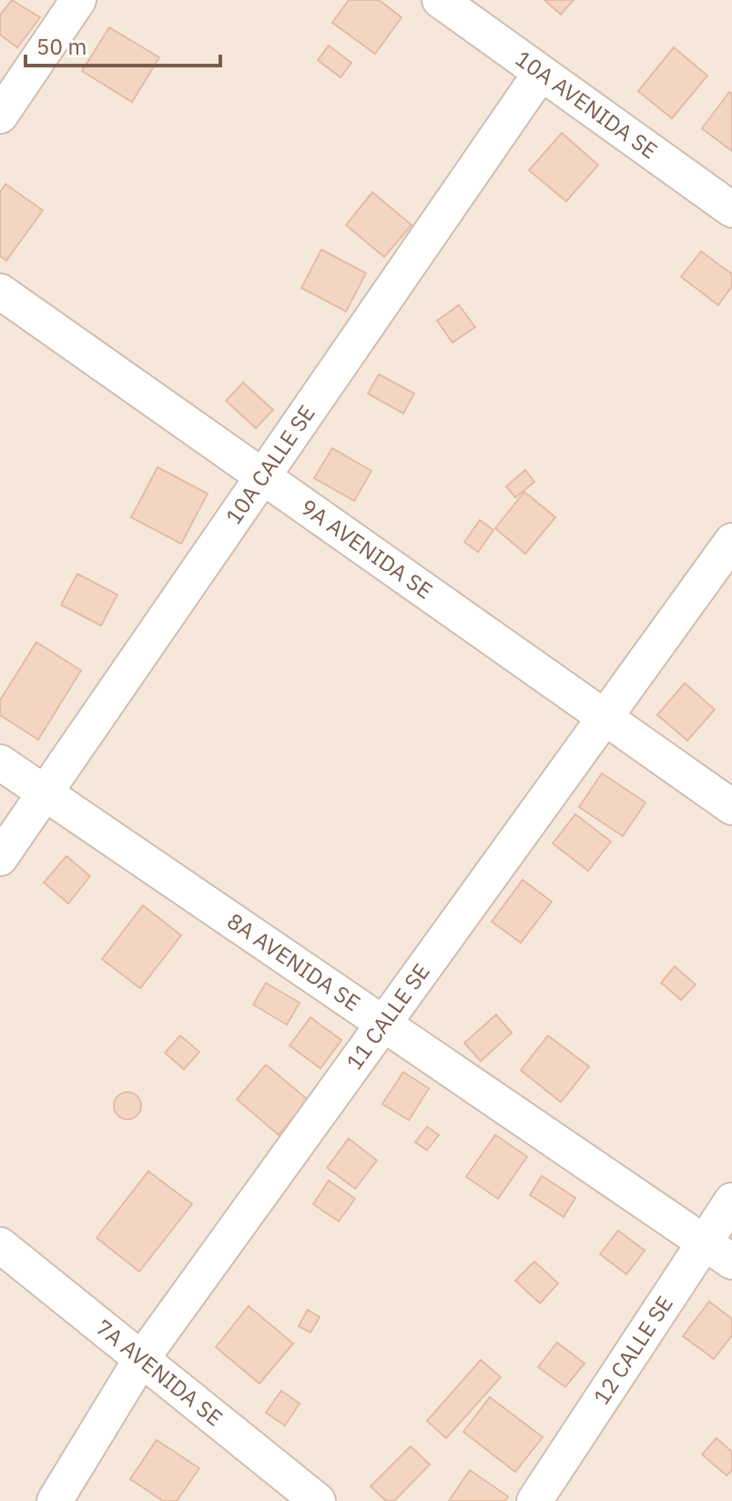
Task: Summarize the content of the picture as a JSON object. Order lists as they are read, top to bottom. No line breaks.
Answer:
{"streets":{"street":["10A AVENIDA SE","10A CALLE SE","9A AVENIDA SE","8A AVENIDA SE","11 CALLE SE","12 CALLE SE","7A AVENIDA SE"]},"crossings":[["10A AVENIDA SE","10A CALLE SE"],["10A CALLE SE","9A AVENIDA SE"],["10A CALLE SE","8A AVENIDA SE"],["9A AVENIDA SE","11 CALLE SE"],["8A AVENIDA SE","11 CALLE SE"],["8A AVENIDA SE","12 CALLE SE"],["11 CALLE SE","7A AVENIDA SE"]],"scale_bar":"50 m"}
